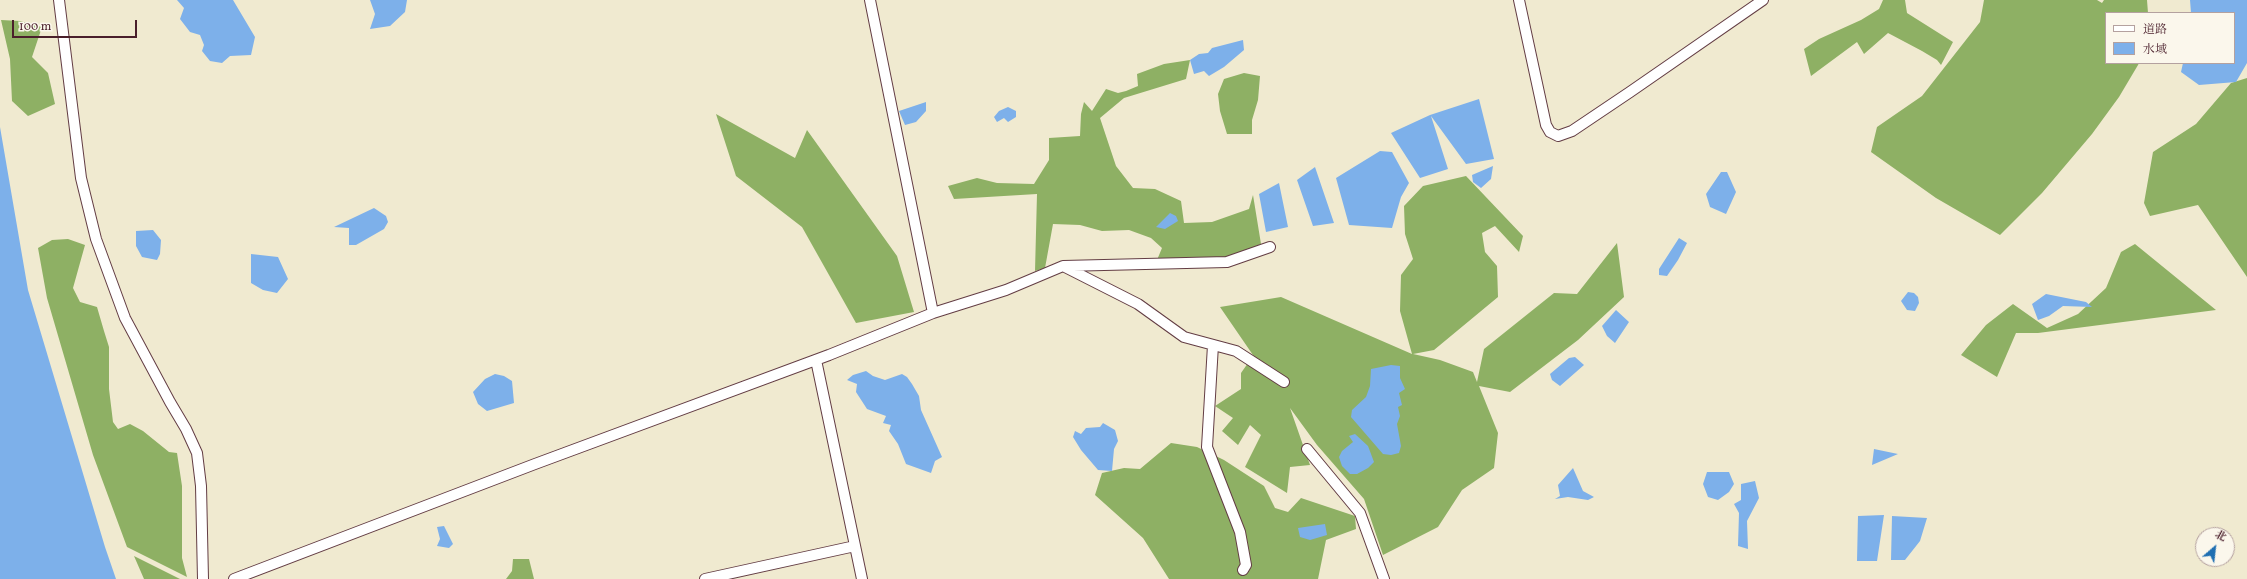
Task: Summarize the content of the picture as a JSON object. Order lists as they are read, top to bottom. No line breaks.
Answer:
{"legend":["道路","水域"],"scale_bar":"100 m","north":"top right"}
